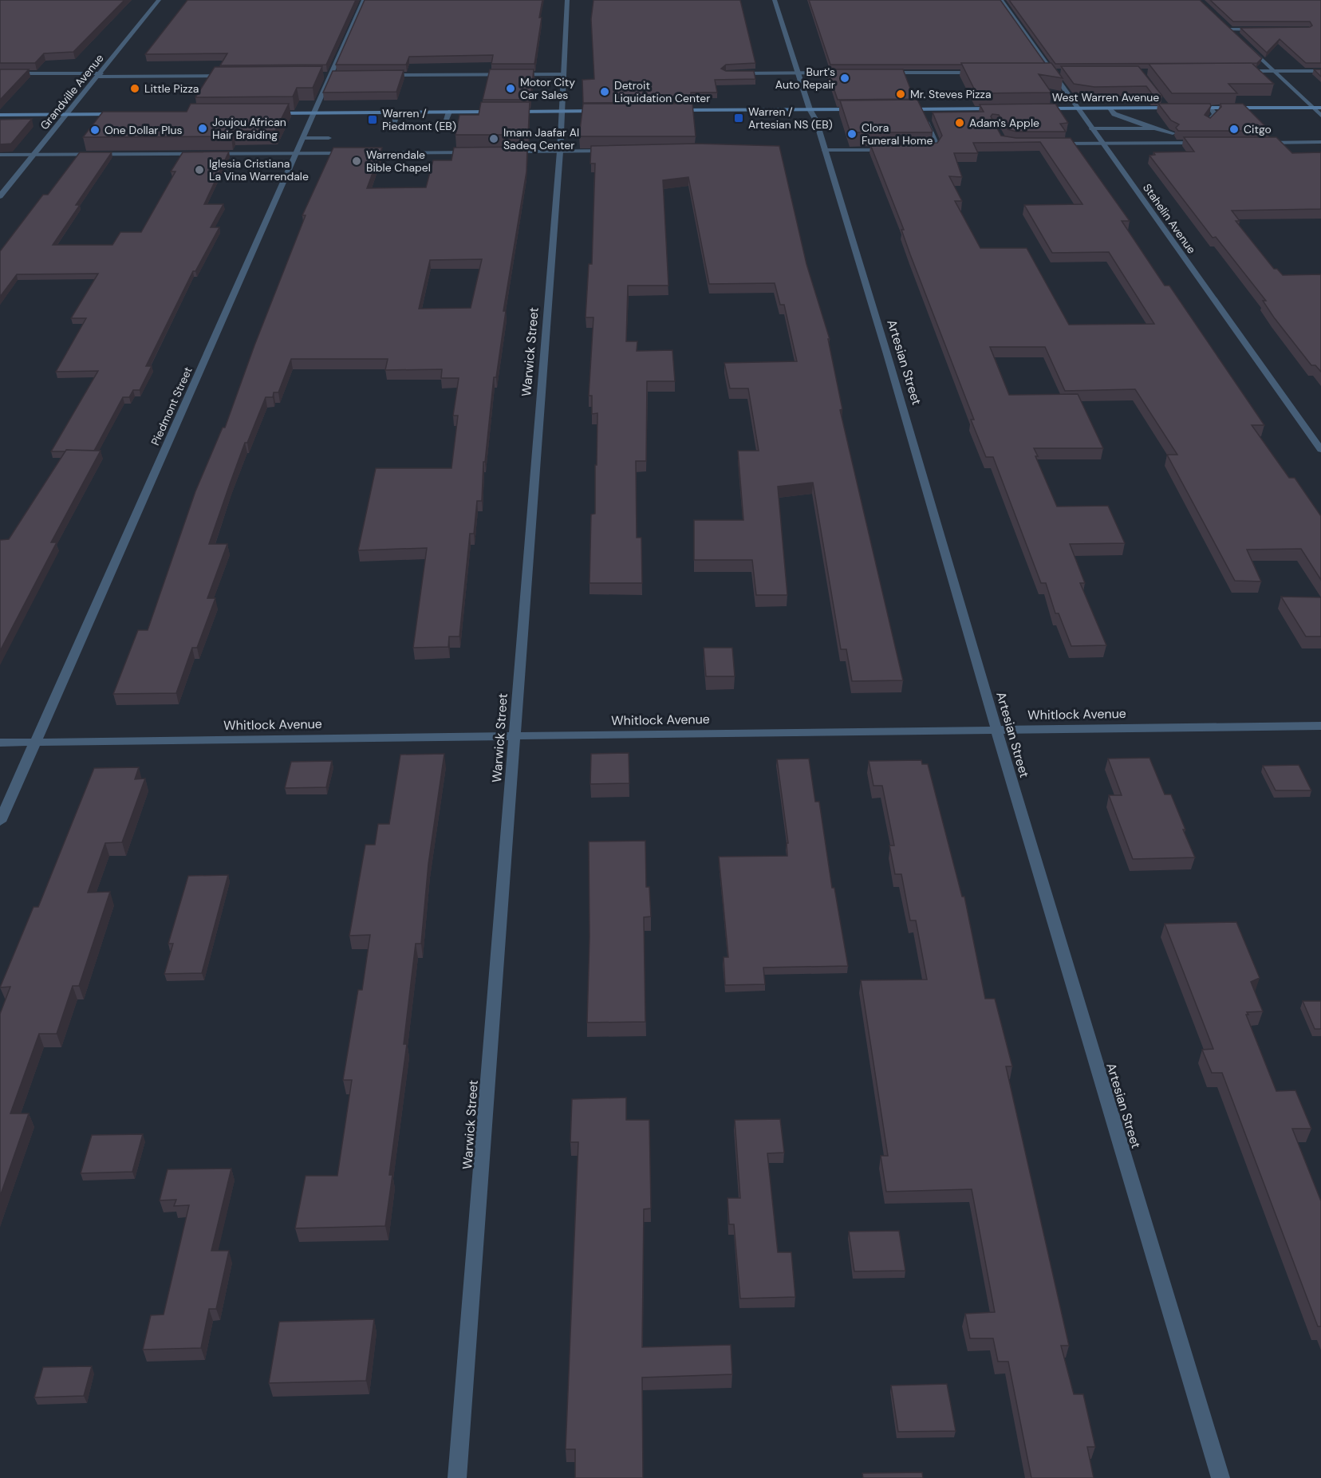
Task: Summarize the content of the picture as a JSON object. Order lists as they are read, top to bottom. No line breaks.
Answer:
{"streets":{"main road":["West Warren Avenue"],"street":["Grandville Avenue","Stahelin Avenue","Warwick Street","Artesian Street","Piedmont Street","Whitlock Avenue"]},"crossings":[["West Warren Avenue","Stahelin Avenue"],["Warwick Street","Whitlock Avenue"],["Artesian Street","Whitlock Avenue"],["Piedmont Street","Whitlock Avenue"]],"places":{"other":["Burt's Auto Repair","Little Pizza","Motor City Car Sales","Detroit Liquidation Center","Mr. Steves Pizza","Adam's Apple","Joujou African Hair Braiding","Citgo","One Dollar Plus","Clora Funeral Home","Imam Jaafar Al Sadeq Center","Warrendale Bible Chapel","Iglesia Cristiana La Vina Warrendale"],"transit":["Warren / Artesian NS (EB)","Warren / Piedmont (EB)"]}}
